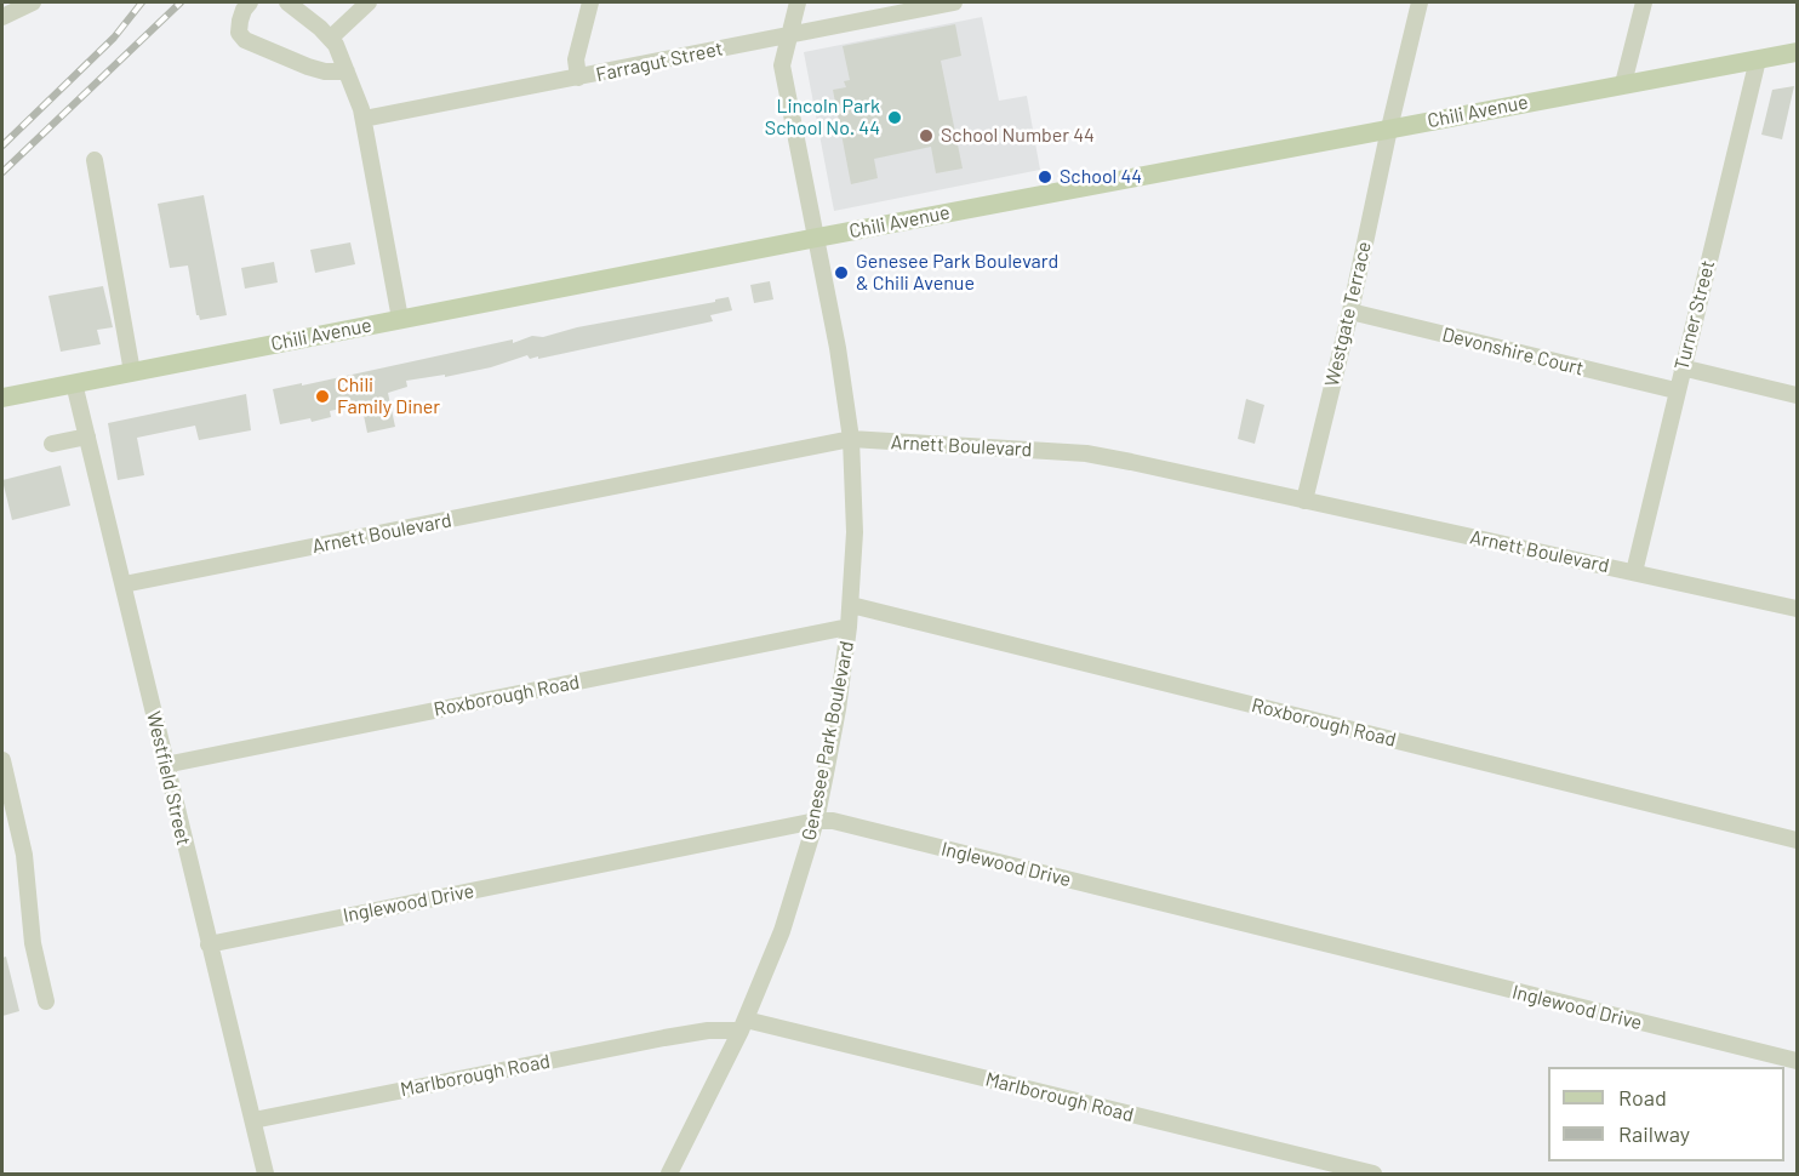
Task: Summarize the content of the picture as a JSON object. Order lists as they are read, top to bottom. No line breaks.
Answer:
{"streets":{"main road":["Chili Avenue"],"street":["Farragut Street","Westgate Terrace","Turner Street","Devonshire Court","Arnett Boulevard","Roxborough Road","Genesee Park Boulevard","Westfield Street","Inglewood Drive","Marlborough Road"]},"crossings":[["Farragut Street","Genesee Park Boulevard"],["Chili Avenue","Westgate Terrace"],["Chili Avenue","Turner Street"],["Chili Avenue","Genesee Park Boulevard"],["Chili Avenue","Westfield Street"],["Westgate Terrace","Devonshire Court"],["Westgate Terrace","Arnett Boulevard"],["Turner Street","Devonshire Court"],["Turner Street","Arnett Boulevard"],["Arnett Boulevard","Genesee Park Boulevard"],["Arnett Boulevard","Westfield Street"],["Roxborough Road","Genesee Park Boulevard"],["Roxborough Road","Westfield Street"],["Genesee Park Boulevard","Inglewood Drive"],["Genesee Park Boulevard","Marlborough Road"],["Westfield Street","Inglewood Drive"],["Westfield Street","Marlborough Road"]],"places":["Lincoln Park School No. 44","School Number 44","School 44","Genesee Park Boulevard & Chili Avenue","Chili Family Diner"],"legend":["Road","Railway"]}
